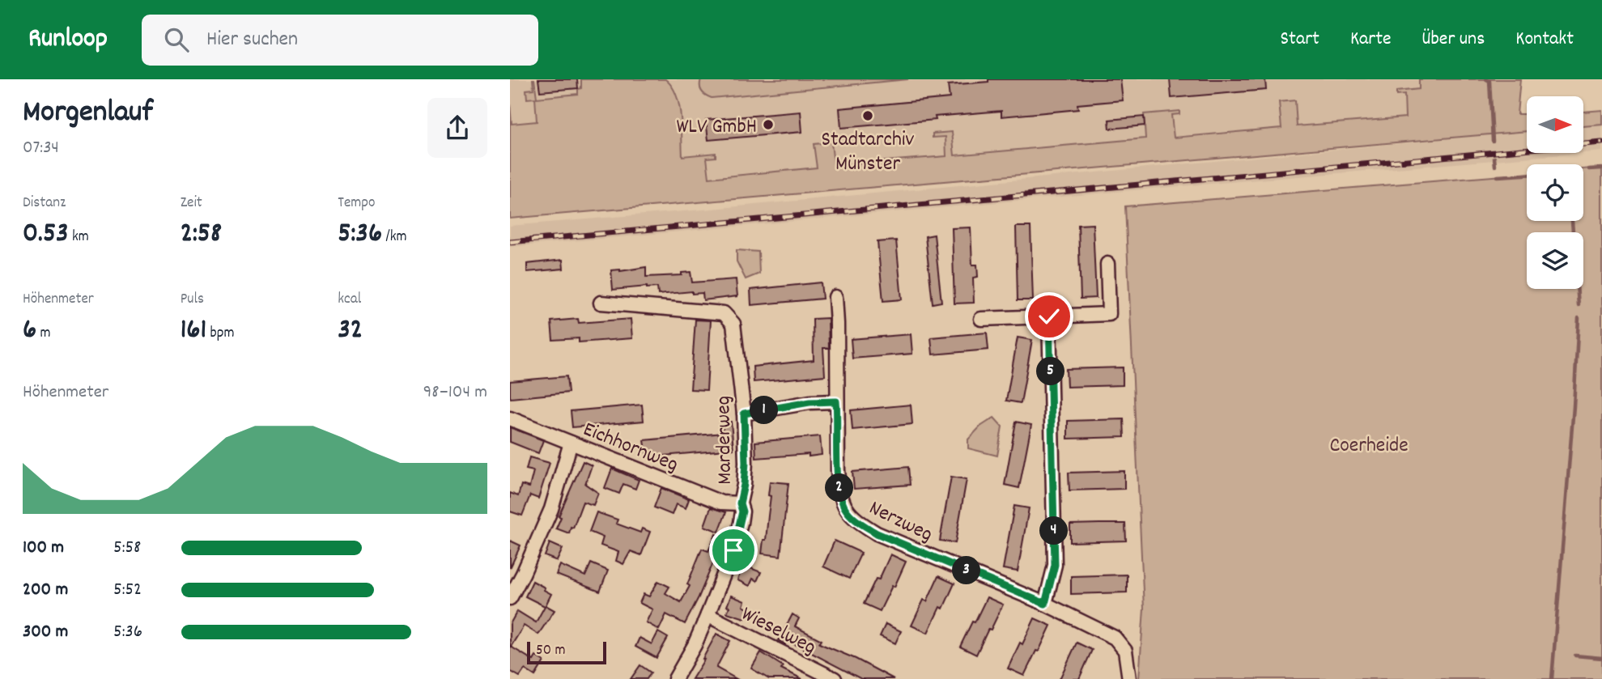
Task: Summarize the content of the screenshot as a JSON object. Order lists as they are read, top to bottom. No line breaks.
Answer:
{"streets":{"street":["Marderweg","Eichhornweg","Nerzweg","Wieselweg"]},"crossings":[["Marderweg","Eichhornweg"],["Marderweg","Wieselweg"]],"parks":["Coerheide"],"places":["Stadtarchiv Münster","WLV GmbH"],"scale_bar":"50 m","north":"right","page":{"header":"Runloop","search":"Hier suchen","nav":["Start","Karte","Über uns","Kontakt"],"heading":["Morgenlauf","07:34"],"stats":[["Distanz","0.53 km"],["Zeit","2:58"],["Tempo","5:36 /km"],["Höhenmeter","6 m"],["Puls","161 bpm"],["kcal","32"]],"pins":["5","1","2","4","3"],"chart":["Höhenmeter","98–104 m"],"list":[{"name":"100 m","note":"5:58"},{"name":"200 m","note":"5:52"},{"name":"300 m","note":"5:36"}],"scale":"50 m"}}
